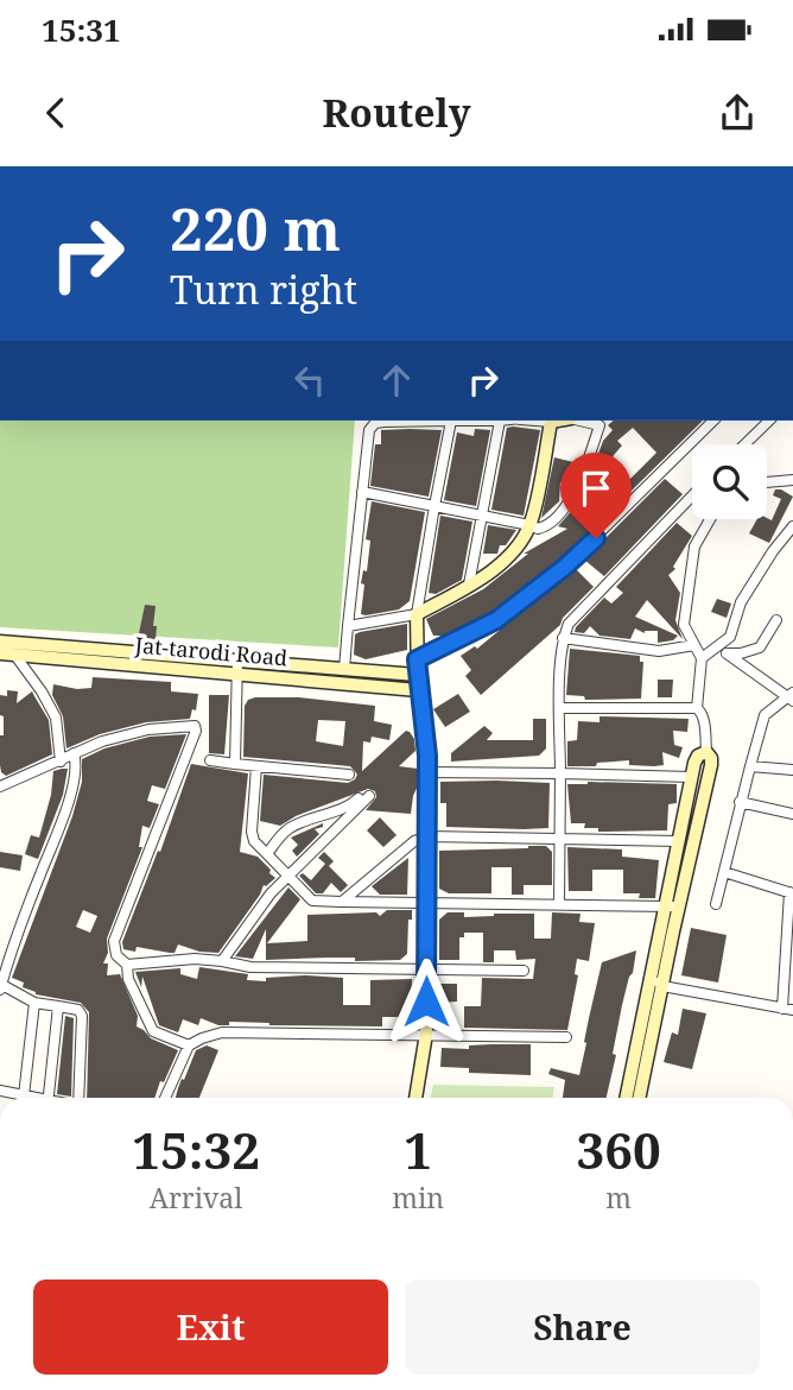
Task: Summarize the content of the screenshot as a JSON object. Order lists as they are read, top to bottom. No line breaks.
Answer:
{"streets":{"street":["Jat-tarodi Road"]},"page":{"status":"15:31","header":"Routely","turn":["220 m","Turn right"],"eta":["15:32","Arrival","1","min","360","m"],"buttons":["Exit","Share"]}}
